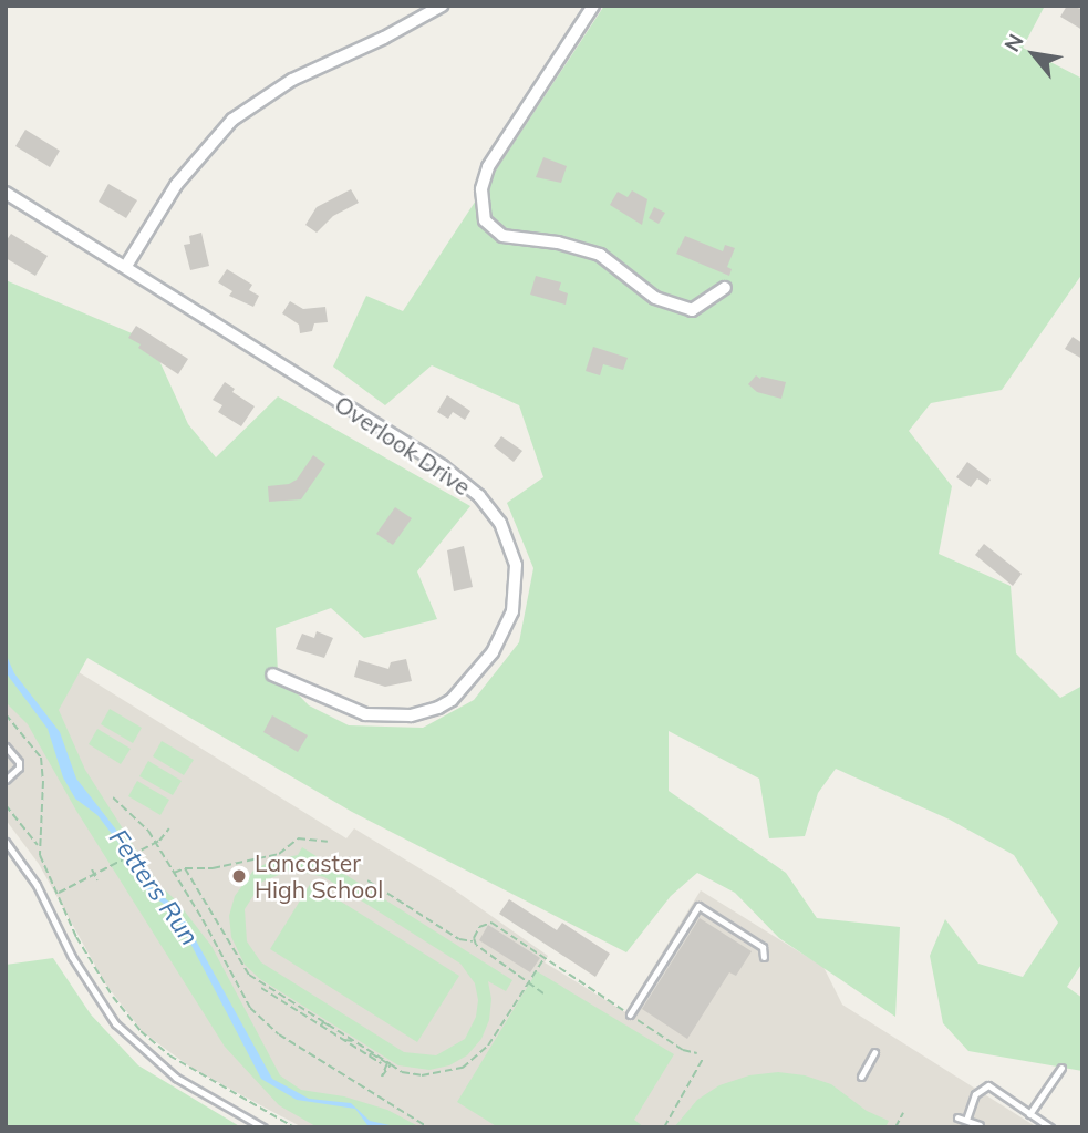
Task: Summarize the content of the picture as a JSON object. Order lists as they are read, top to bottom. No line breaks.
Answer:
{"streets":{"street":["Overlook Drive"]},"water":["Fetters Run"],"places":["Lancaster High School"],"north":"top left"}
